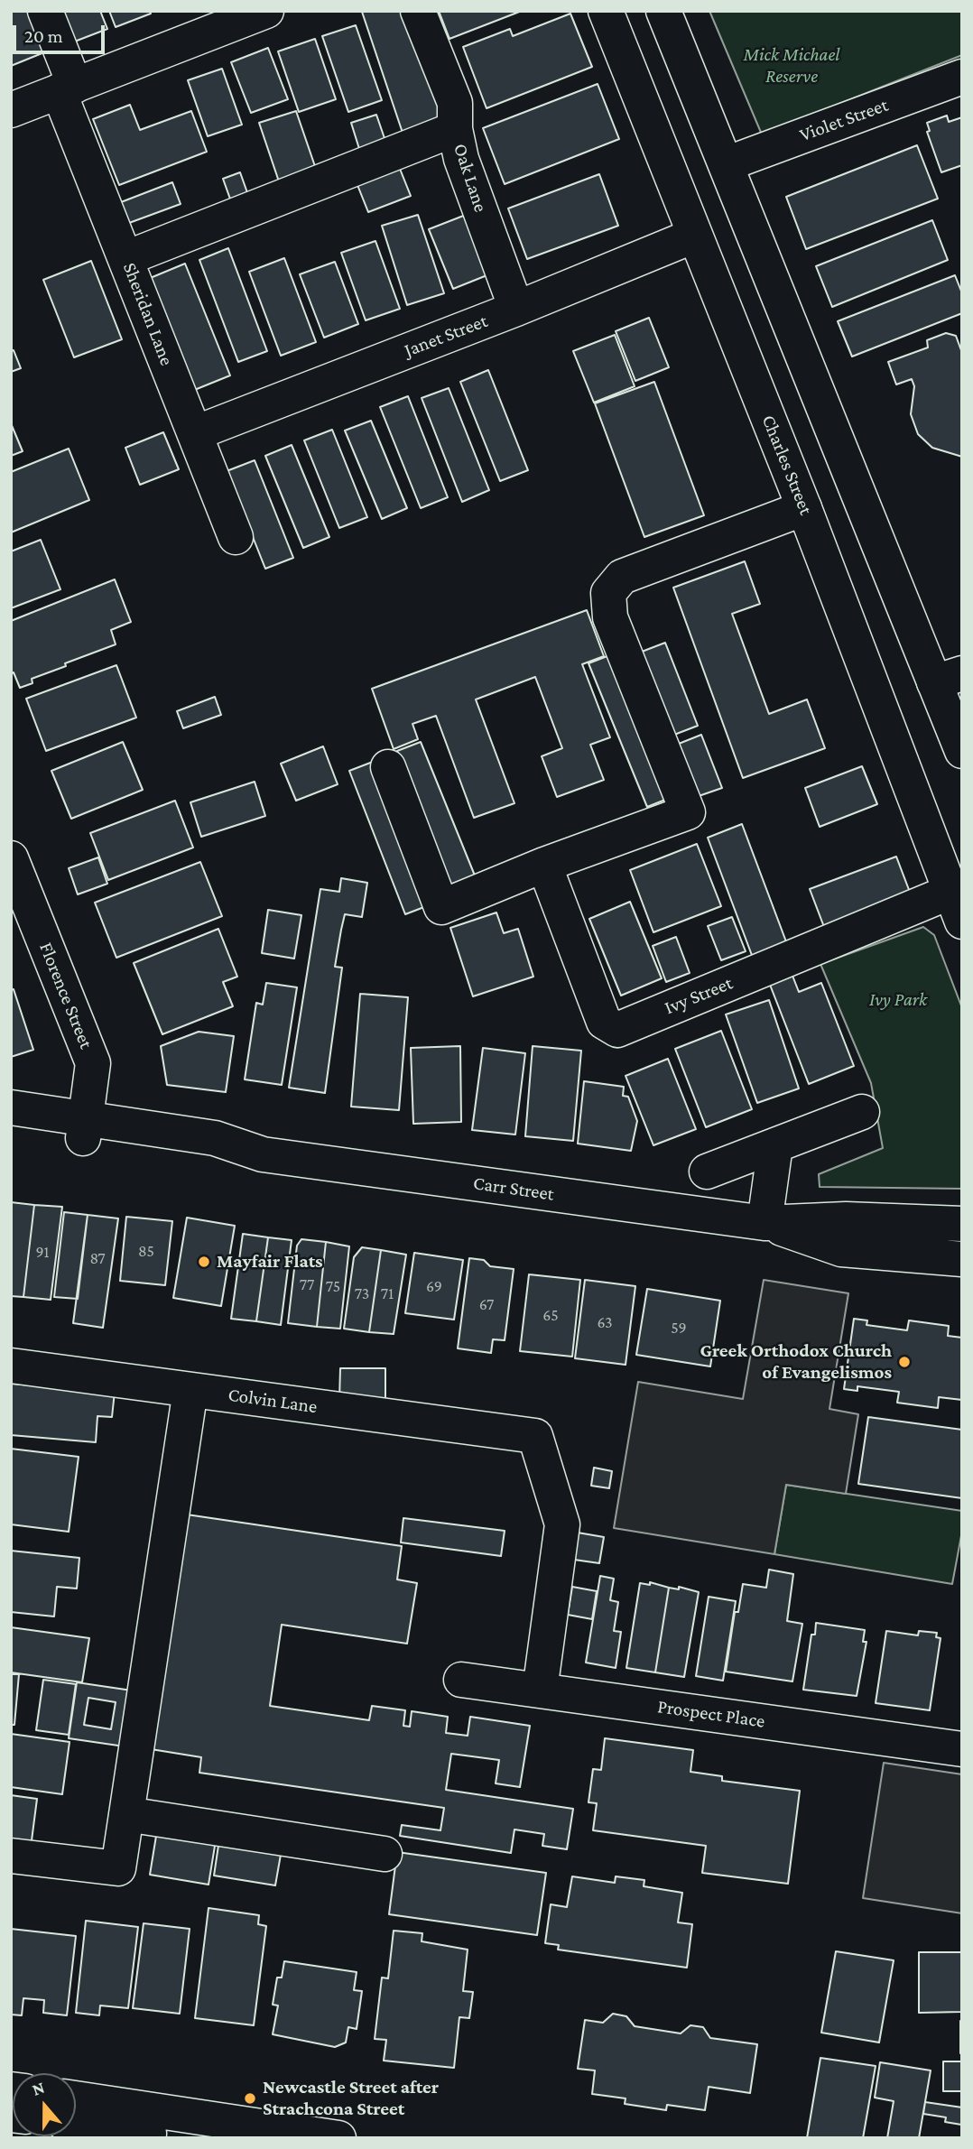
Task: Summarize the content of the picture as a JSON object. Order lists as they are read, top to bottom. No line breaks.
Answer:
{"streets":{"main road":["Violet Street","Oak Lane","Sheridan Lane","Janet Street","Charles Street","Florence Street","Ivy Street","Carr Street","Colvin Lane","Prospect Place"]},"crossings":[["Oak Lane","Janet Street"],["Sheridan Lane","Janet Street"],["Janet Street","Charles Street"],["Charles Street","Ivy Street"],["Florence Street","Carr Street"],["Colvin Lane","Prospect Place"]],"parks":["Mick Michael Reserve","Ivy Park"],"places":["Mayfair Flats","Greek Orthodox Church of Evangelismos","Newcastle Street after Strachcona Street"],"house_numbers":["85","91","87","77","75","69","73","71","67","65","63","59"],"scale_bar":"20 m","north":"top"}
